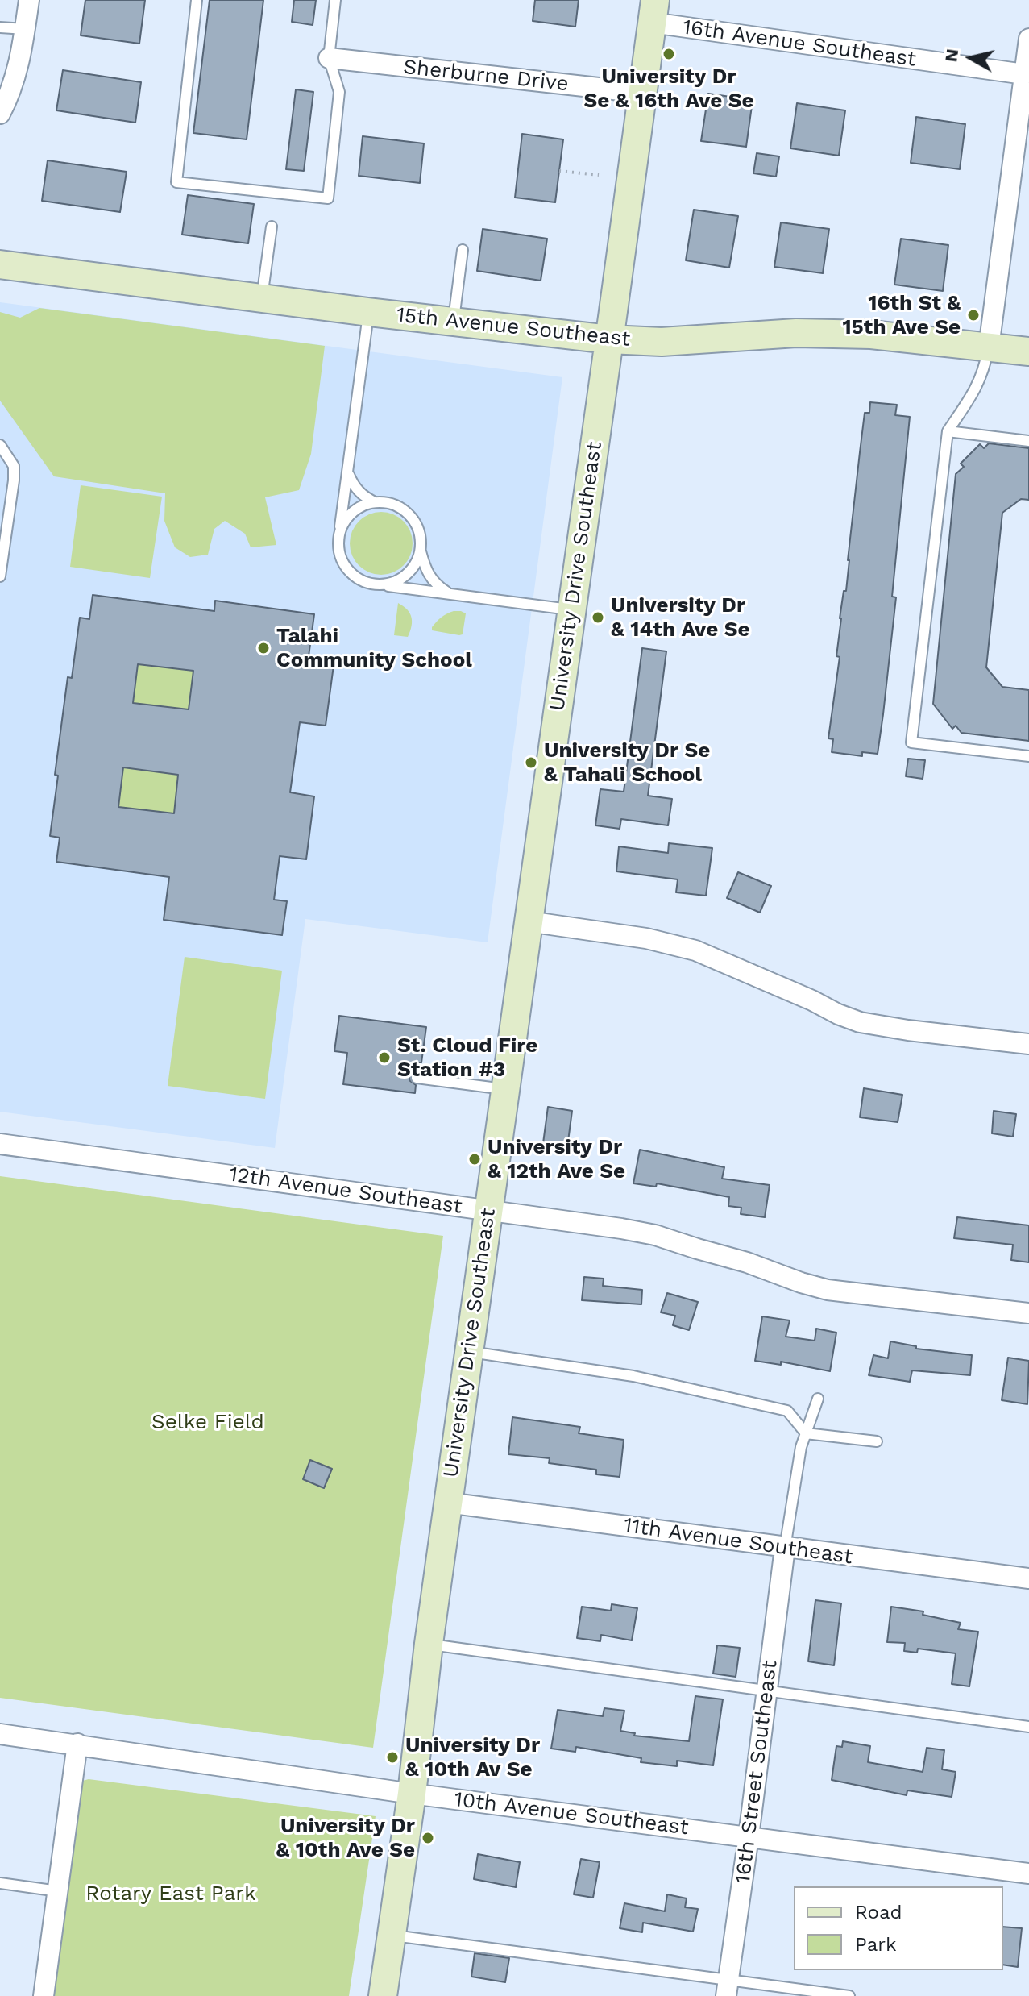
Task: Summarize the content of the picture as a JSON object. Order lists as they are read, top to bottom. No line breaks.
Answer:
{"streets":{"street":["16th Avenue Southeast","Sherburne Drive","15th Avenue Southeast","University Drive Southeast","12th Avenue Southeast","11th Avenue Southeast","16th Street Southeast","10th Avenue Southeast"]},"crossings":[["16th Avenue Southeast","University Drive Southeast"],["Sherburne Drive","University Drive Southeast"],["15th Avenue Southeast","University Drive Southeast"],["University Drive Southeast","12th Avenue Southeast"],["University Drive Southeast","11th Avenue Southeast"],["University Drive Southeast","10th Avenue Southeast"],["11th Avenue Southeast","16th Street Southeast"],["16th Street Southeast","10th Avenue Southeast"]],"parks":["Selke Field","Rotary East Park"],"places":["University Dr Se & 16th Ave Se","16th St & 15th Ave Se","University Dr & 14th Ave Se","Talahi Community School","University Dr Se & Tahali School","St. Cloud Fire Station #3","University Dr & 12th Ave Se","University Dr & 10th Av Se","University Dr & 10th Ave Se"],"legend":["Road","Park"],"north":"left"}
